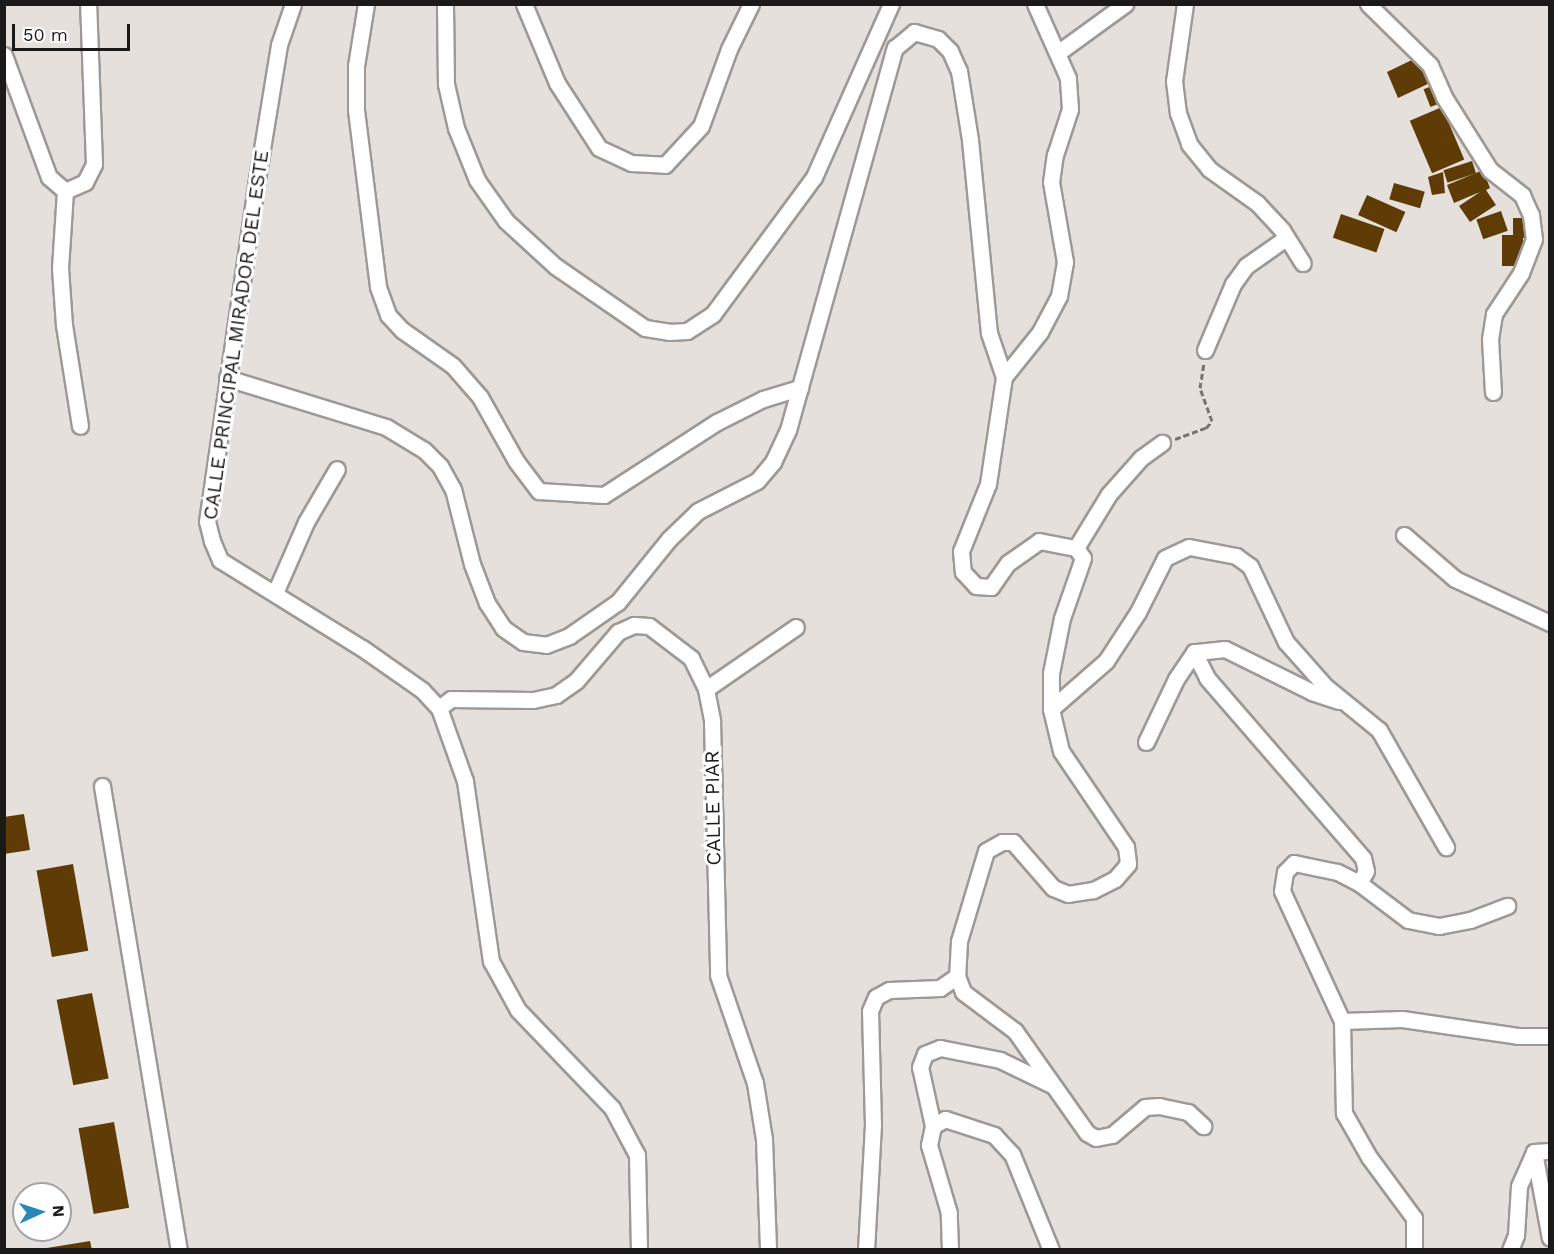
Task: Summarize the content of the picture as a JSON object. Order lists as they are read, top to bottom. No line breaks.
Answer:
{"streets":{"street":["CALLE PRINCIPAL MIRADOR DEL ESTE","CALLE PIAR"]},"crossings":[["CALLE PRINCIPAL MIRADOR DEL ESTE","CALLE PIAR"]],"scale_bar":"50 m","north":"right"}
